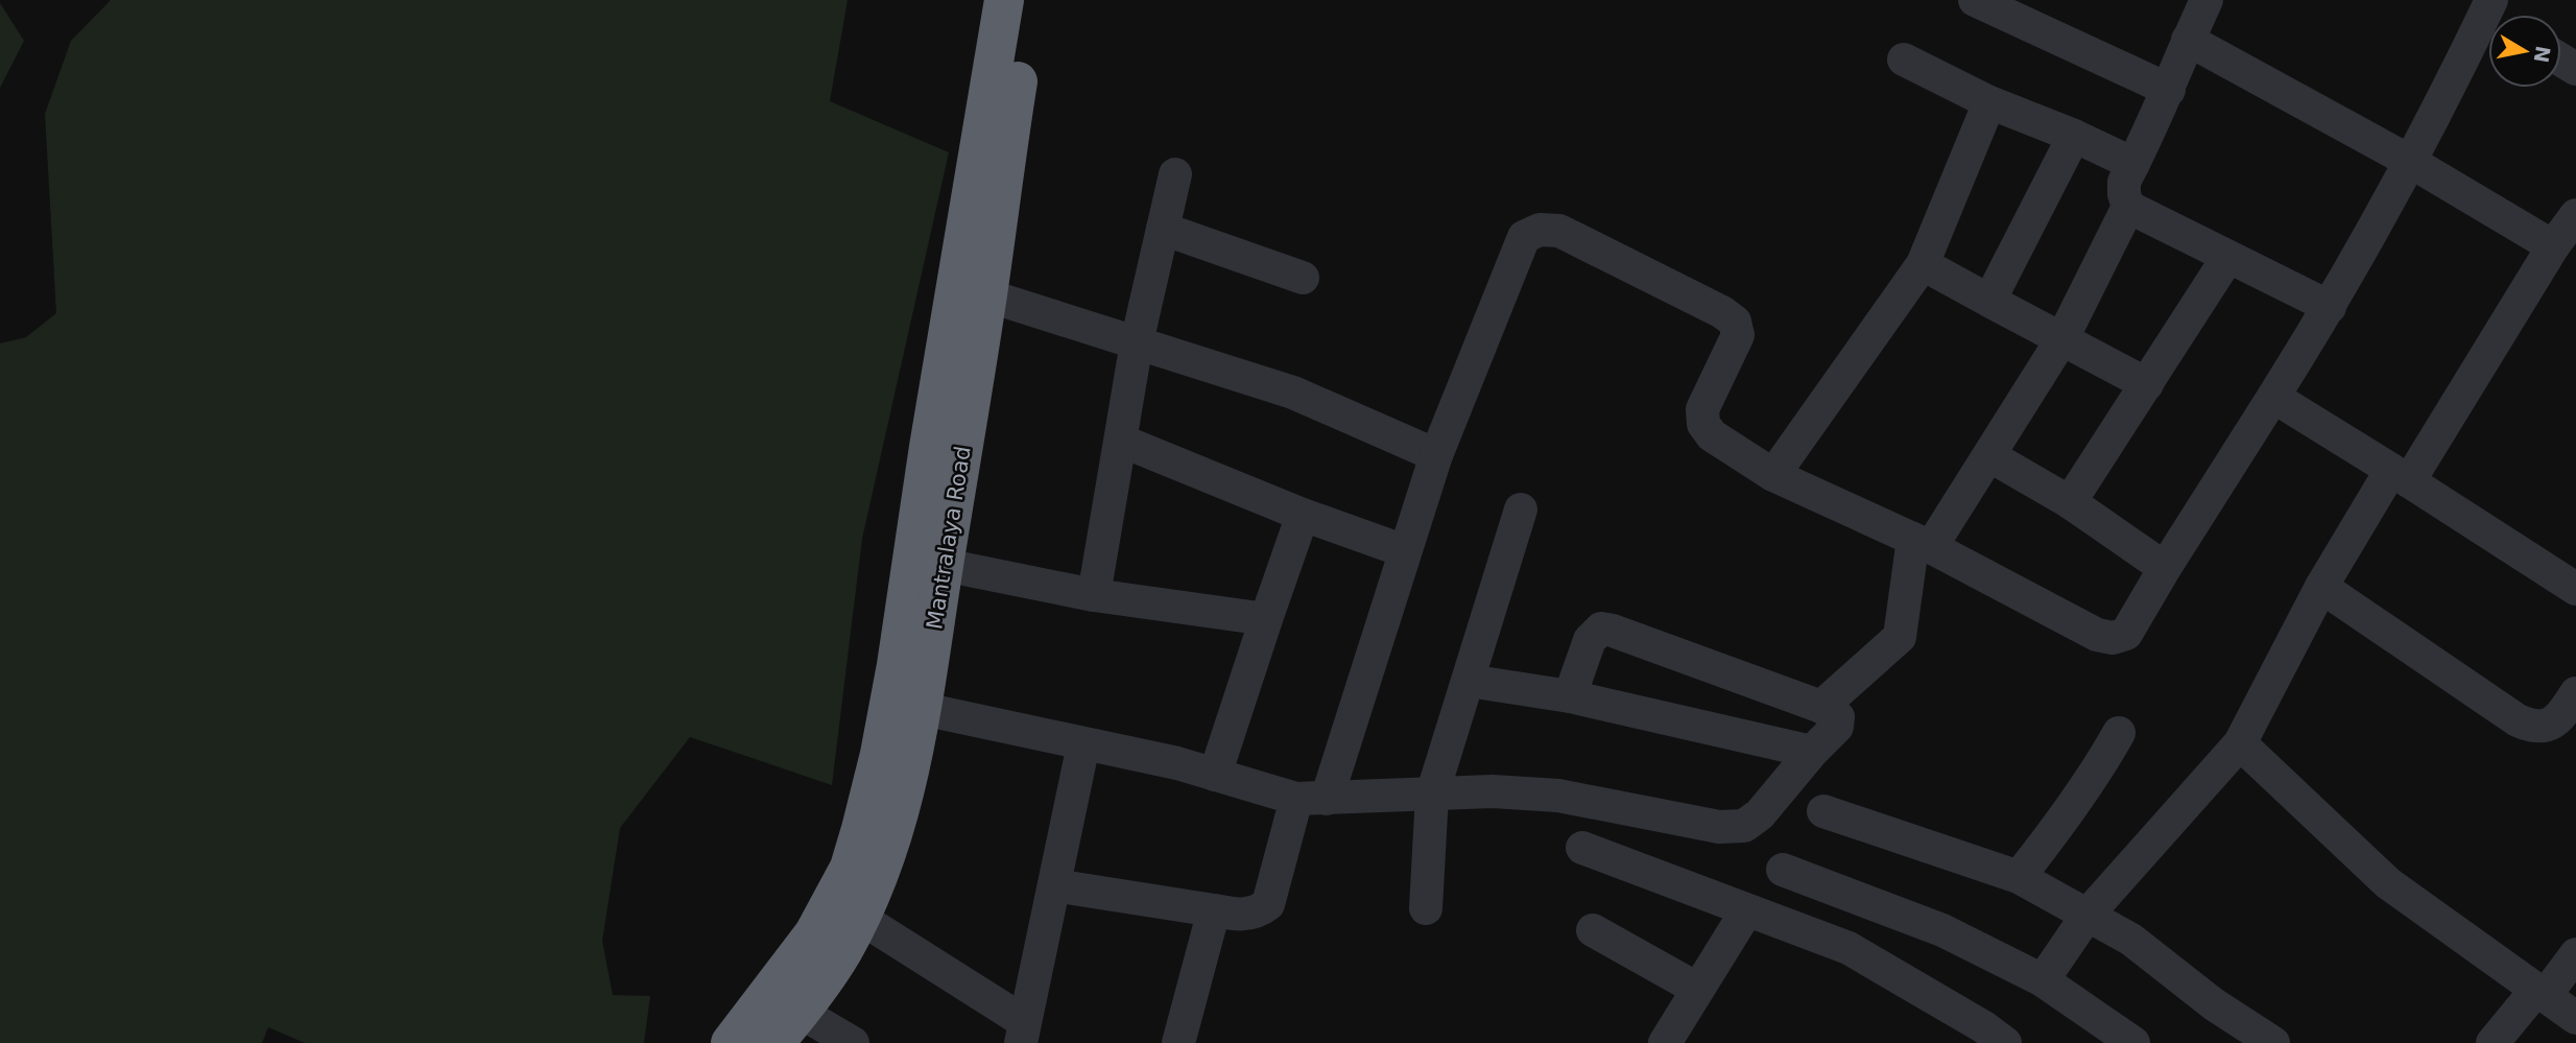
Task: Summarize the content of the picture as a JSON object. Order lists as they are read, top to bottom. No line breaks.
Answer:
{"streets":{"highway":["Mantralaya Road"]},"north":"right"}
